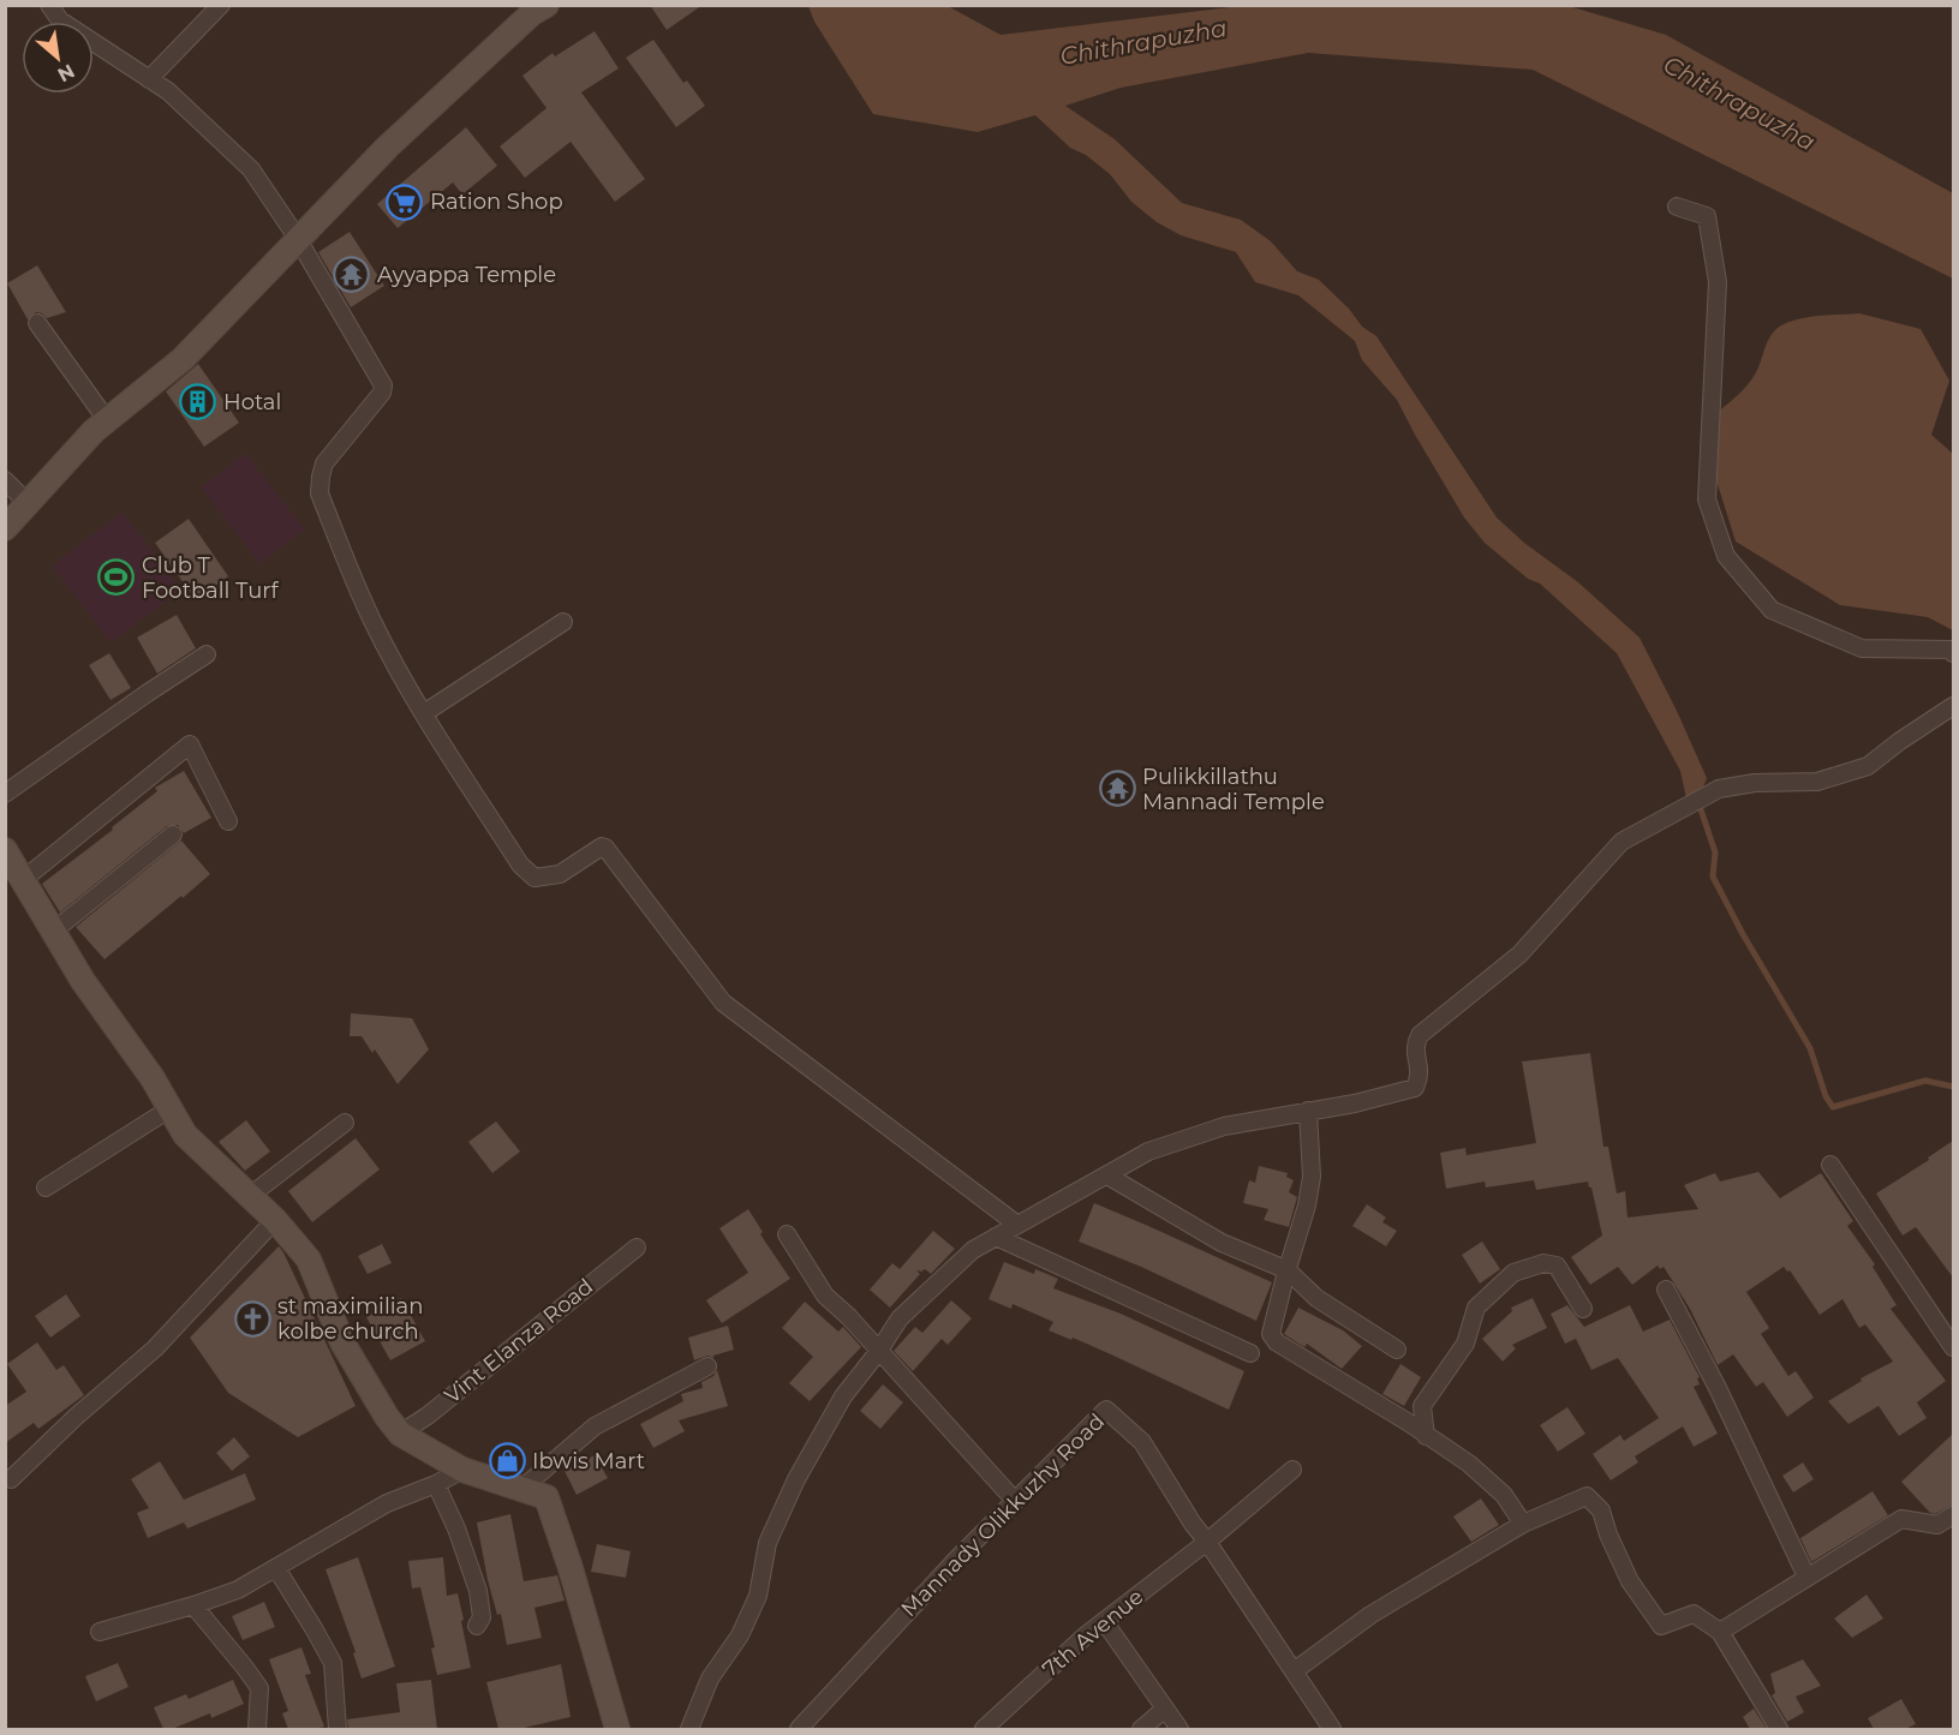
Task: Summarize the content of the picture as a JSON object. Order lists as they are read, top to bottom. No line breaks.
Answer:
{"streets":{"street":["Vint Elanza Road","Mannady Olikkuzhy Road","7th Avenue"]},"crossings":[["Mannady Olikkuzhy Road","7th Avenue"]],"water":["Chithrapuzha"],"places":{"supermarket":["Ration Shop"],"temple":["Ayyappa Temple","Pulikkillathu Mannadi Temple"],"building":["Hotal"],"sports":["Club T Football Turf"],"church":["st maximilian kolbe church"],"shop":["Ibwis Mart"]},"north":"bottom right"}
